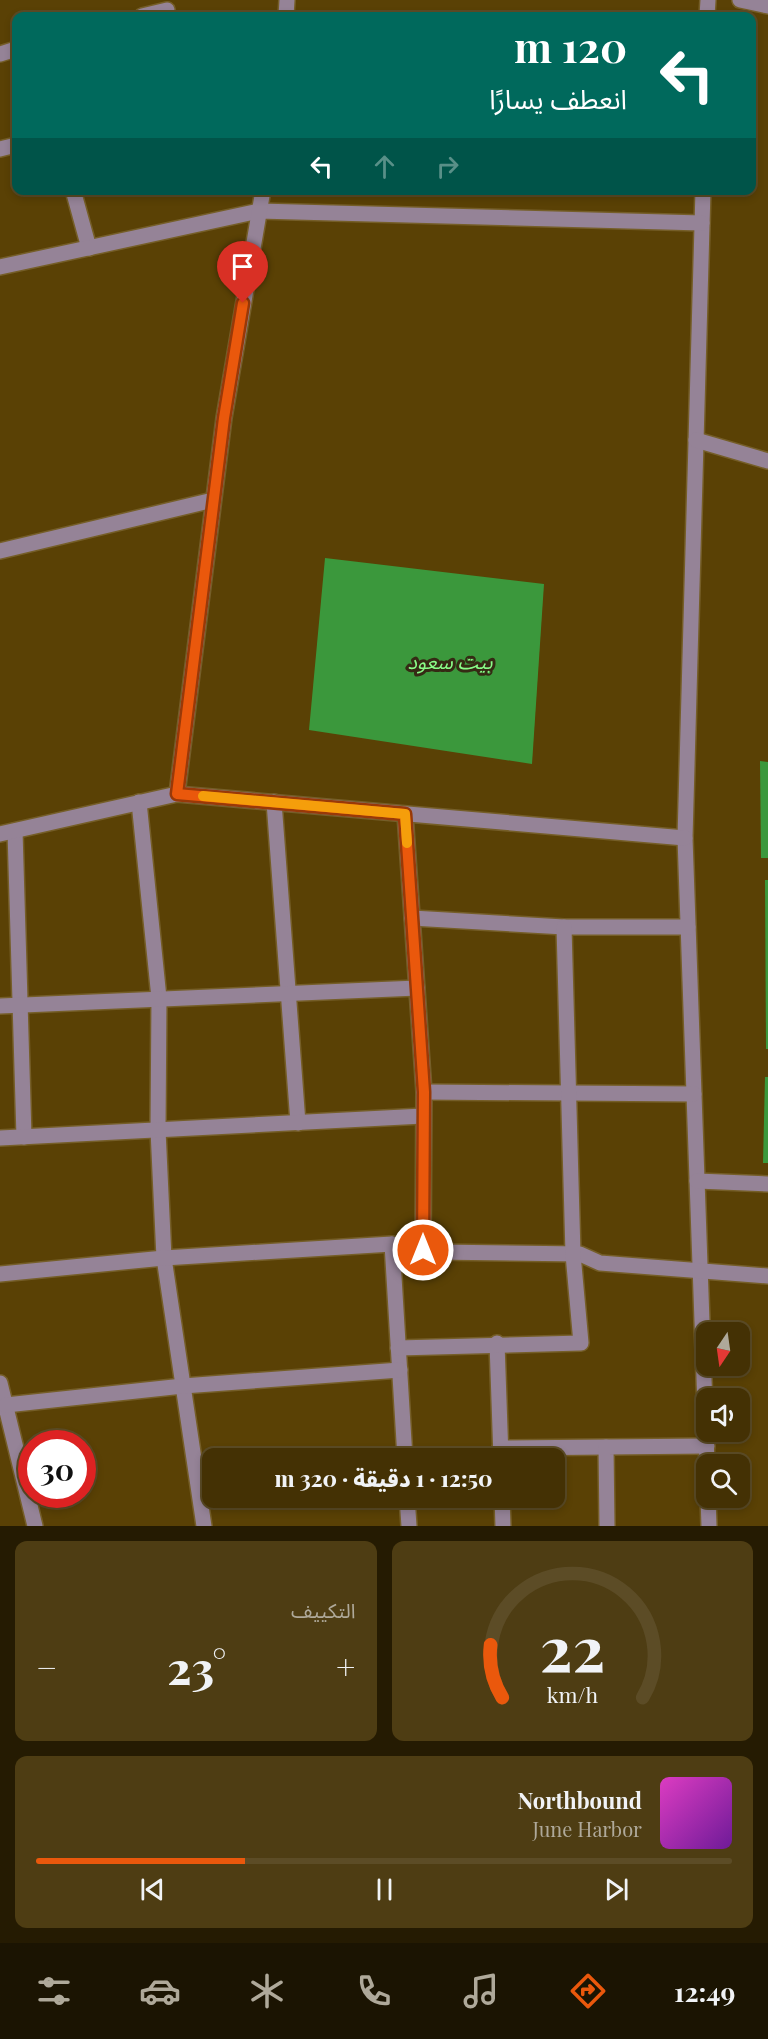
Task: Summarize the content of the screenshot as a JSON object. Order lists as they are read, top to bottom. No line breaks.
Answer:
{"parks":["بيت سعود"],"north":"bottom","page":{"turn":["120 m","انعطف يسارًا"],"limit":"30","trip":"12:50 · 1 دقيقة · 320 m","tile":"التكييف","heat":["−","23°","+"],"song":["Northbound","June Harbor"],"tabs":"12:49","gauge":["22","km/h"]}}
